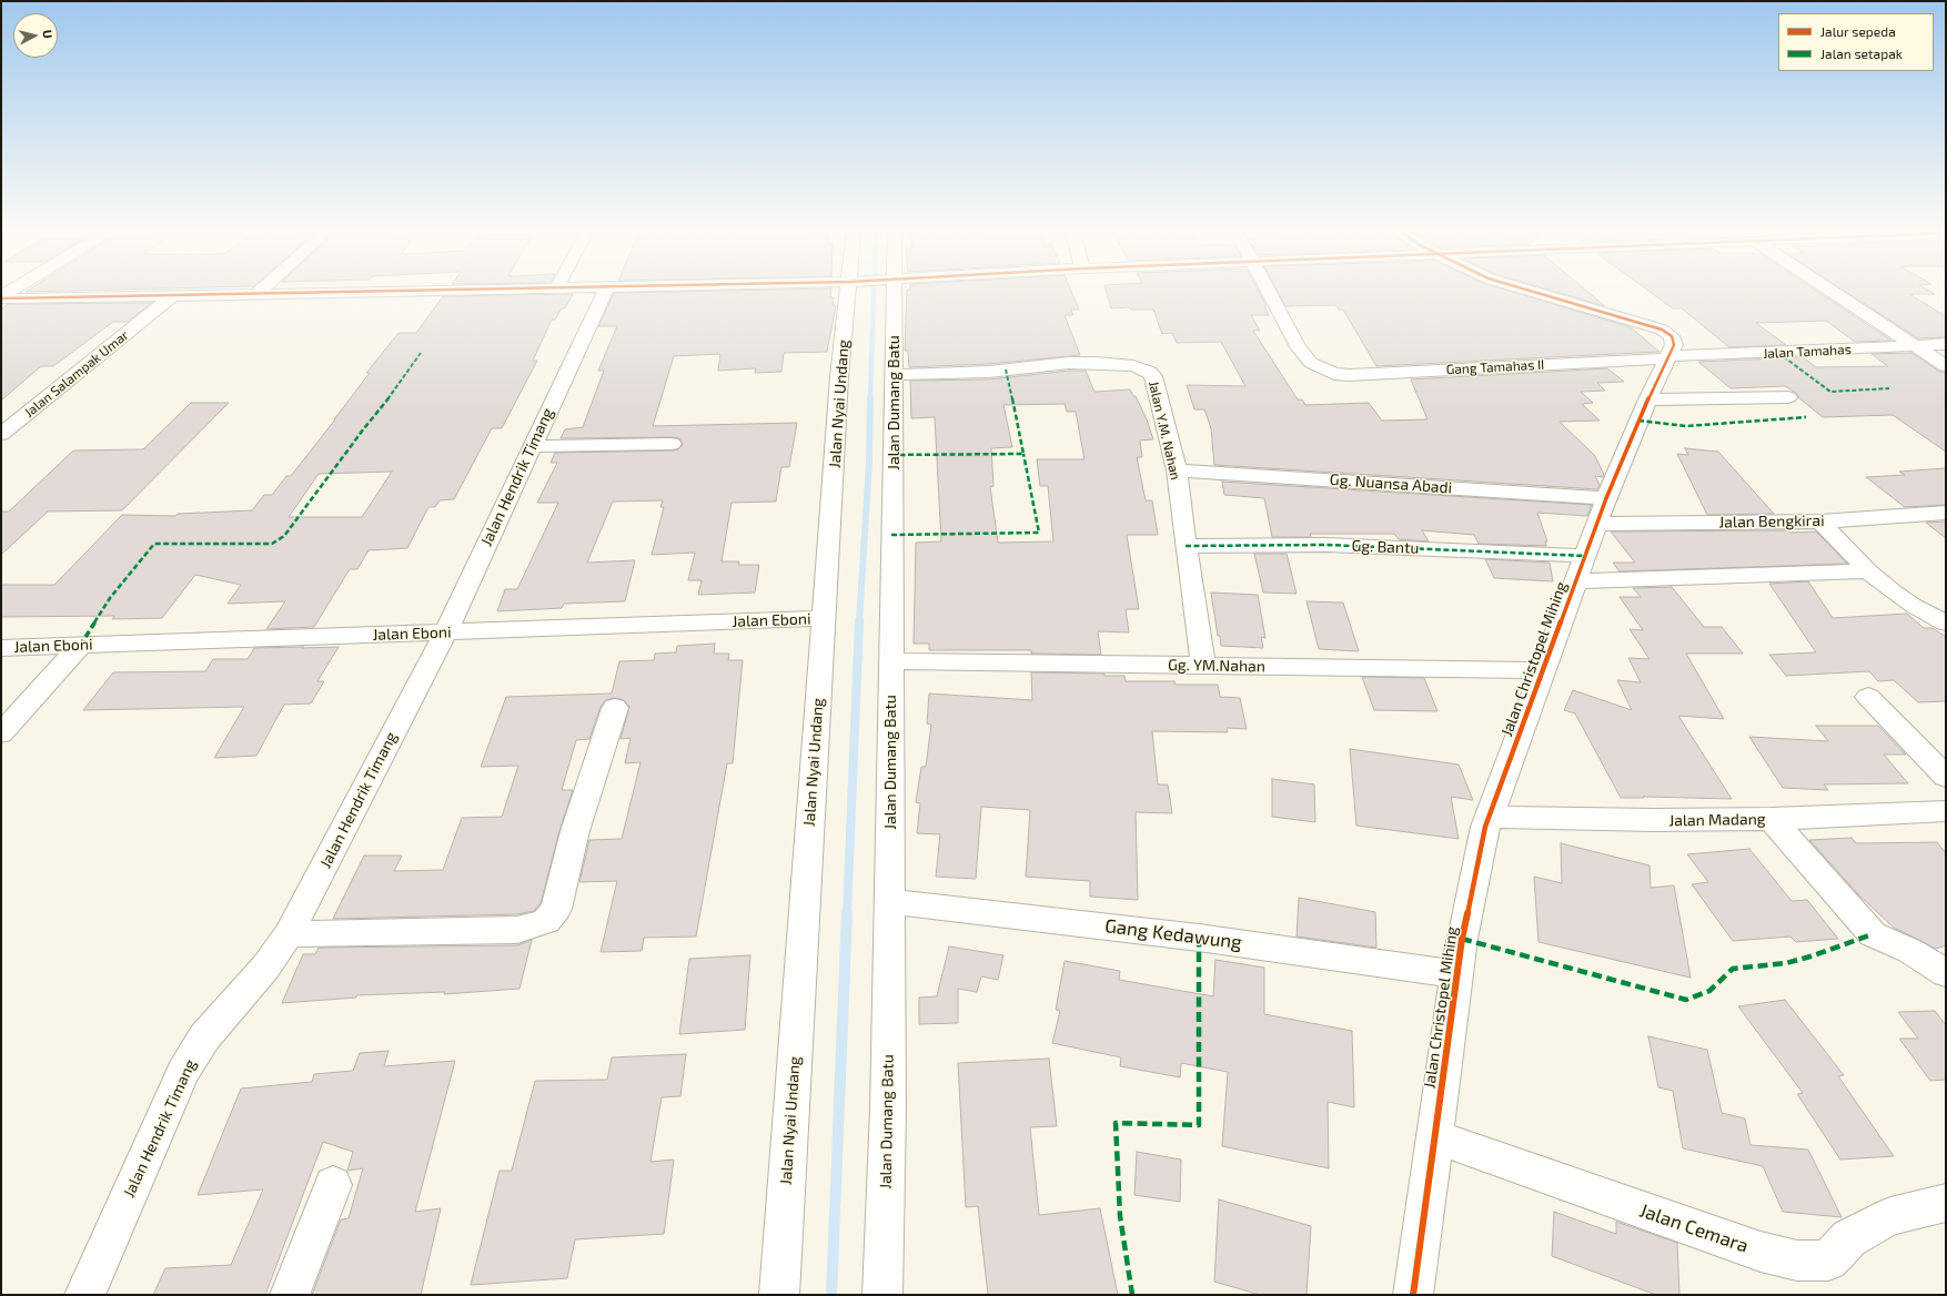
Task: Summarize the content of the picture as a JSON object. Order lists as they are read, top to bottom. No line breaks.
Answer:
{"streets":{"street":["Jalan Tamahas","Gang Tamahas II","Jalan Salampak Umar","Jalan Dumang Batu","Jalan Nyai Undang","Jalan Y.M. Nahan","Jalan Hendrik Timang","Gg. Nuansa Abadi","Jalan Bengkirai","Gg. Bantu","Jalan Eboni","Jalan Christopel Mihing","Gg. YM.Nahan","Jalan Madang","Gang Kedawung","Jalan Cemara"]},"crossings":[["Jalan Tamahas","Gang Tamahas II"],["Jalan Tamahas","Jalan Christopel Mihing"],["Gang Tamahas II","Jalan Christopel Mihing"],["Jalan Dumang Batu","Jalan Y.M. Nahan"],["Jalan Dumang Batu","Gg. YM.Nahan"],["Jalan Dumang Batu","Gang Kedawung"],["Jalan Nyai Undang","Jalan Eboni"],["Jalan Y.M. Nahan","Gg. Nuansa Abadi"],["Jalan Y.M. Nahan","Gg. Bantu"],["Jalan Y.M. Nahan","Gg. YM.Nahan"],["Jalan Hendrik Timang","Jalan Eboni"],["Gg. Nuansa Abadi","Jalan Christopel Mihing"],["Jalan Bengkirai","Jalan Christopel Mihing"],["Gg. Bantu","Jalan Christopel Mihing"],["Jalan Christopel Mihing","Gg. YM.Nahan"],["Jalan Christopel Mihing","Jalan Madang"],["Jalan Christopel Mihing","Gang Kedawung"],["Jalan Christopel Mihing","Jalan Cemara"]],"legend":["Jalur sepeda","Jalan setapak"],"north":"right"}
